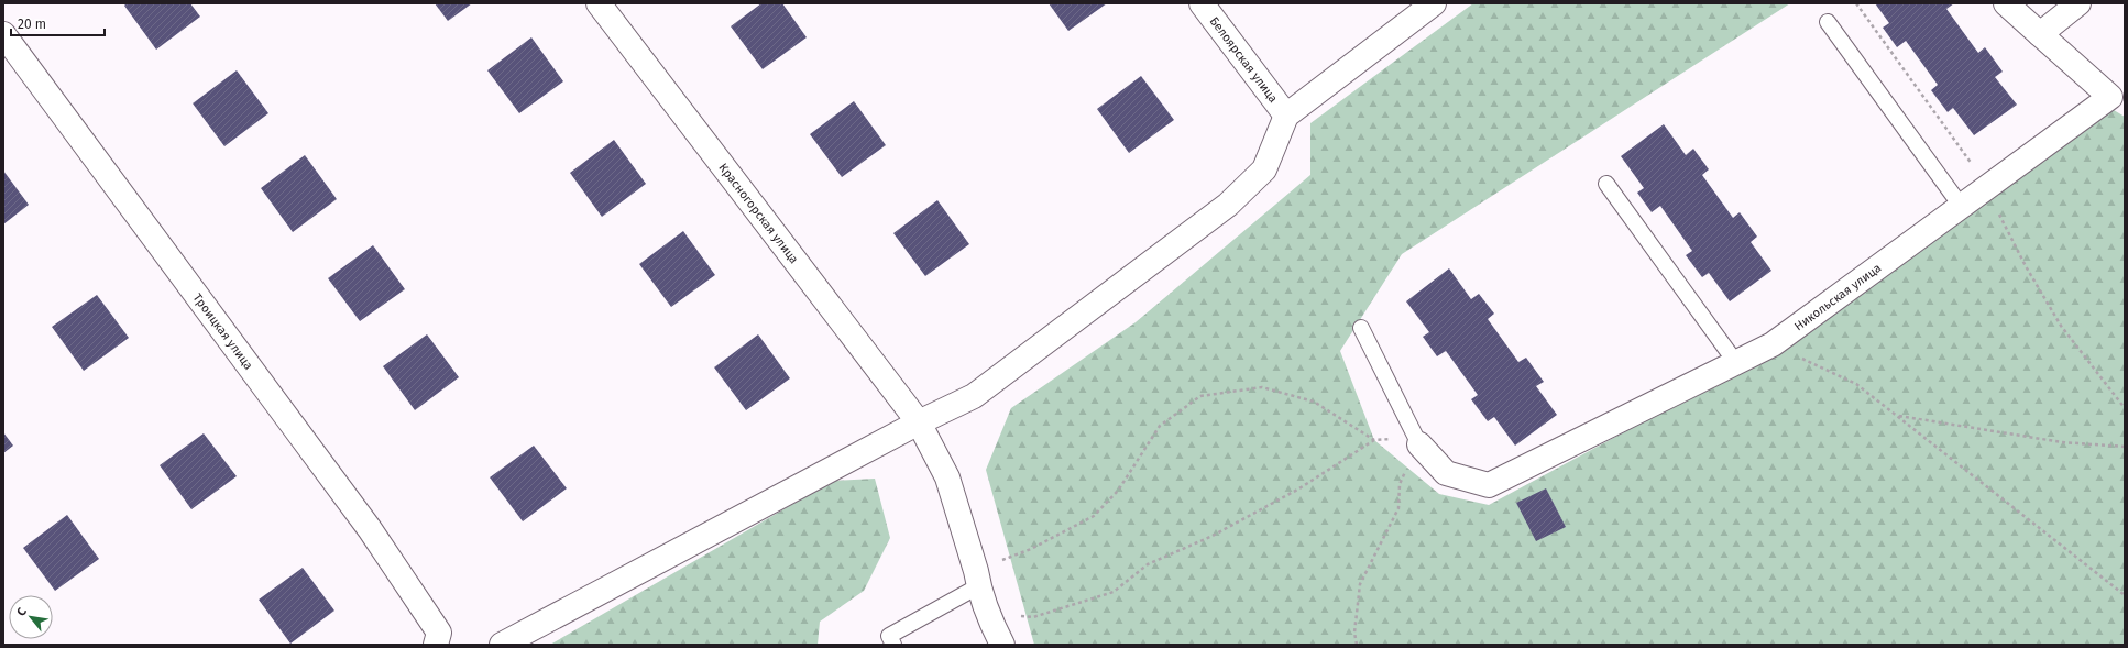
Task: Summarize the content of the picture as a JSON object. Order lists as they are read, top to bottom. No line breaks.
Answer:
{"streets":{"street":["Белоярская улица","Красногорская улица","Никольская улица","Троицкая улица"]},"scale_bar":"20 m","north":"top left"}
